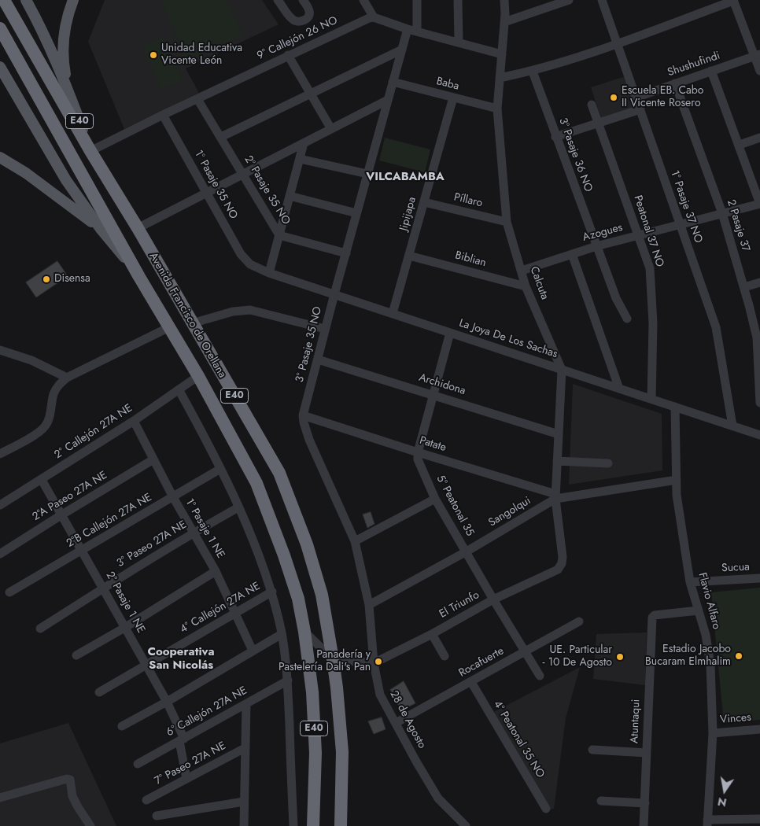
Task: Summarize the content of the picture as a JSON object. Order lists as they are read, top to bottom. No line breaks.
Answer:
{"streets":{"highway":["E40","Avenida Francisco de Orellana"],"street":["9° Callejón 26 NO","Shushufindi","Baba","3° Pasaje 36 NO","1° Pasaje 35 NO","2° Pasaje 35 NO","Píllaro","1° Pasaje 37 NO","Jipijapa","2 Pasaje 37","Peatonal 37 NO","Azogues","Biblian","Calcuta","La Joya De Los Sachas","3° Pasaje 35 NO","Archidona","2° Callejón 27A NE","Patate","2°A Paseo 27A NE","5° Peatonal 35","Sangolqui","2°B Callejón 27A NE","1° Pasaje 1 NE","3° Paseo 27A NE","Sucua","Flavio Alfaro","2° Pasaje 1 NE","El Triunfo","4° Callejón 27A NE","Rocafuerte","6° Callejón 27A NE","Vinces","28 de Agosto","Atuntaqui","4° Peatonal 35 NO","7° Paseo 27A NE"]},"crossings":[["9° Callejón 26 NO","1° Pasaje 35 NO"],["9° Callejón 26 NO","2° Pasaje 35 NO"],["9° Callejón 26 NO","Avenida Francisco de Orellana"],["Shushufindi","1° Pasaje 37 NO"],["Shushufindi","2 Pasaje 37"],["Baba","Jipijapa"],["Baba","Calcuta"],["Baba","3° Pasaje 35 NO"],["3° Pasaje 36 NO","Azogues"],["1° Pasaje 35 NO","La Joya De Los Sachas"],["2° Pasaje 35 NO","3° Pasaje 35 NO"],["Píllaro","Jipijapa"],["Píllaro","Calcuta"],["1° Pasaje 37 NO","Azogues"],["1° Pasaje 37 NO","La Joya De Los Sachas"],["Jipijapa","Biblian"],["Jipijapa","La Joya De Los Sachas"],["2 Pasaje 37","Azogues"],["Peatonal 37 NO","Azogues"],["Peatonal 37 NO","La Joya De Los Sachas"],["Azogues","Calcuta"],["Biblian","Calcuta"],["Calcuta","La Joya De Los Sachas"],["Calcuta","Archidona"],["Calcuta","Patate"],["Calcuta","Sangolqui"],["Calcuta","El Triunfo"],["Avenida Francisco de Orellana","2° Callejón 27A NE"],["La Joya De Los Sachas","3° Pasaje 35 NO"],["La Joya De Los Sachas","Flavio Alfaro"],["3° Pasaje 35 NO","Archidona"],["3° Pasaje 35 NO","Patate"],["3° Pasaje 35 NO","Sangolqui"],["3° Pasaje 35 NO","El Triunfo"],["3° Pasaje 35 NO","28 de Agosto"],["2° Callejón 27A NE","1° Pasaje 1 NE"],["2° Callejón 27A NE","2° Pasaje 1 NE"],["Patate","5° Peatonal 35"],["Patate","Sangolqui"],["2°A Paseo 27A NE","1° Pasaje 1 NE"],["2°A Paseo 27A NE","2° Pasaje 1 NE"],["5° Peatonal 35","Sangolqui"],["5° Peatonal 35","El Triunfo"],["5° Peatonal 35","Rocafuerte"],["Sangolqui","Flavio Alfaro"],["2°B Callejón 27A NE","1° Pasaje 1 NE"],["2°B Callejón 27A NE","2° Pasaje 1 NE"],["1° Pasaje 1 NE","3° Paseo 27A NE"],["1° Pasaje 1 NE","4° Callejón 27A NE"],["3° Paseo 27A NE","2° Pasaje 1 NE"],["Sucua","Flavio Alfaro"],["Flavio Alfaro","Vinces"],["Flavio Alfaro","Atuntaqui"],["2° Pasaje 1 NE","4° Callejón 27A NE"],["2° Pasaje 1 NE","6° Callejón 27A NE"],["2° Pasaje 1 NE","7° Paseo 27A NE"],["El Triunfo","28 de Agosto"],["Rocafuerte","28 de Agosto"],["Rocafuerte","4° Peatonal 35 NO"]],"districts":["VILCABAMBA","Cooperativa San Nicolás"],"places":["Unidad Educativa Vicente León","Escuela EB. Cabo II Vicente Rosero","Disensa","Estadio Jacobo Bucaram Elmhalim","UE. Particular - 10 De Agosto","Panadería y Pastelería Dali's Pan"],"north":"bottom"}
